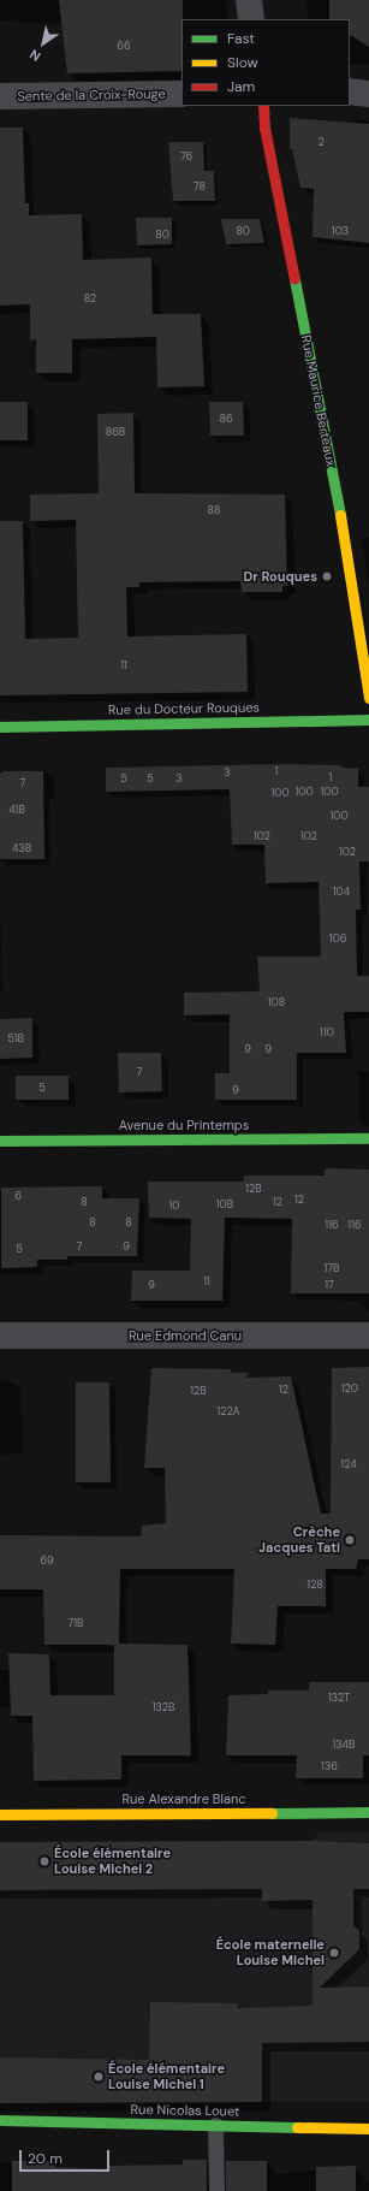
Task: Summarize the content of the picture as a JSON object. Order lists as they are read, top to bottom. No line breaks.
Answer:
{"streets":{"street":["Sente de la Croix-Rouge","Rue Maurice Berteaux","Rue du Docteur Rouques","Avenue du Printemps","Rue Edmond Canu","Rue Alexandre Blanc","Rue Nicolas Louet"]},"places":["Dr Rouques","Crèche Jacques Tati","École élémentaire Louise Michel 2","École maternelle Louise Michel","École élémentaire Louise Michel 1"],"house_numbers":["66","2","76","78","80","103","80","82","86","86B","88","11","1","3","1","5","5","3","7","100","100","100","41B","100","102","102","43B","102","104","106","108","110","51B","9","9","7","5","9","12B","6","12","8","12","10B","10","8","8","116","116","7","9","5","17B","11","9","17","120","12","12B","122A","124","69","128","71B","132T","132B","134B","136"],"legend":["Fast","Slow","Jam"],"scale_bar":"20 m","north":"bottom left"}
